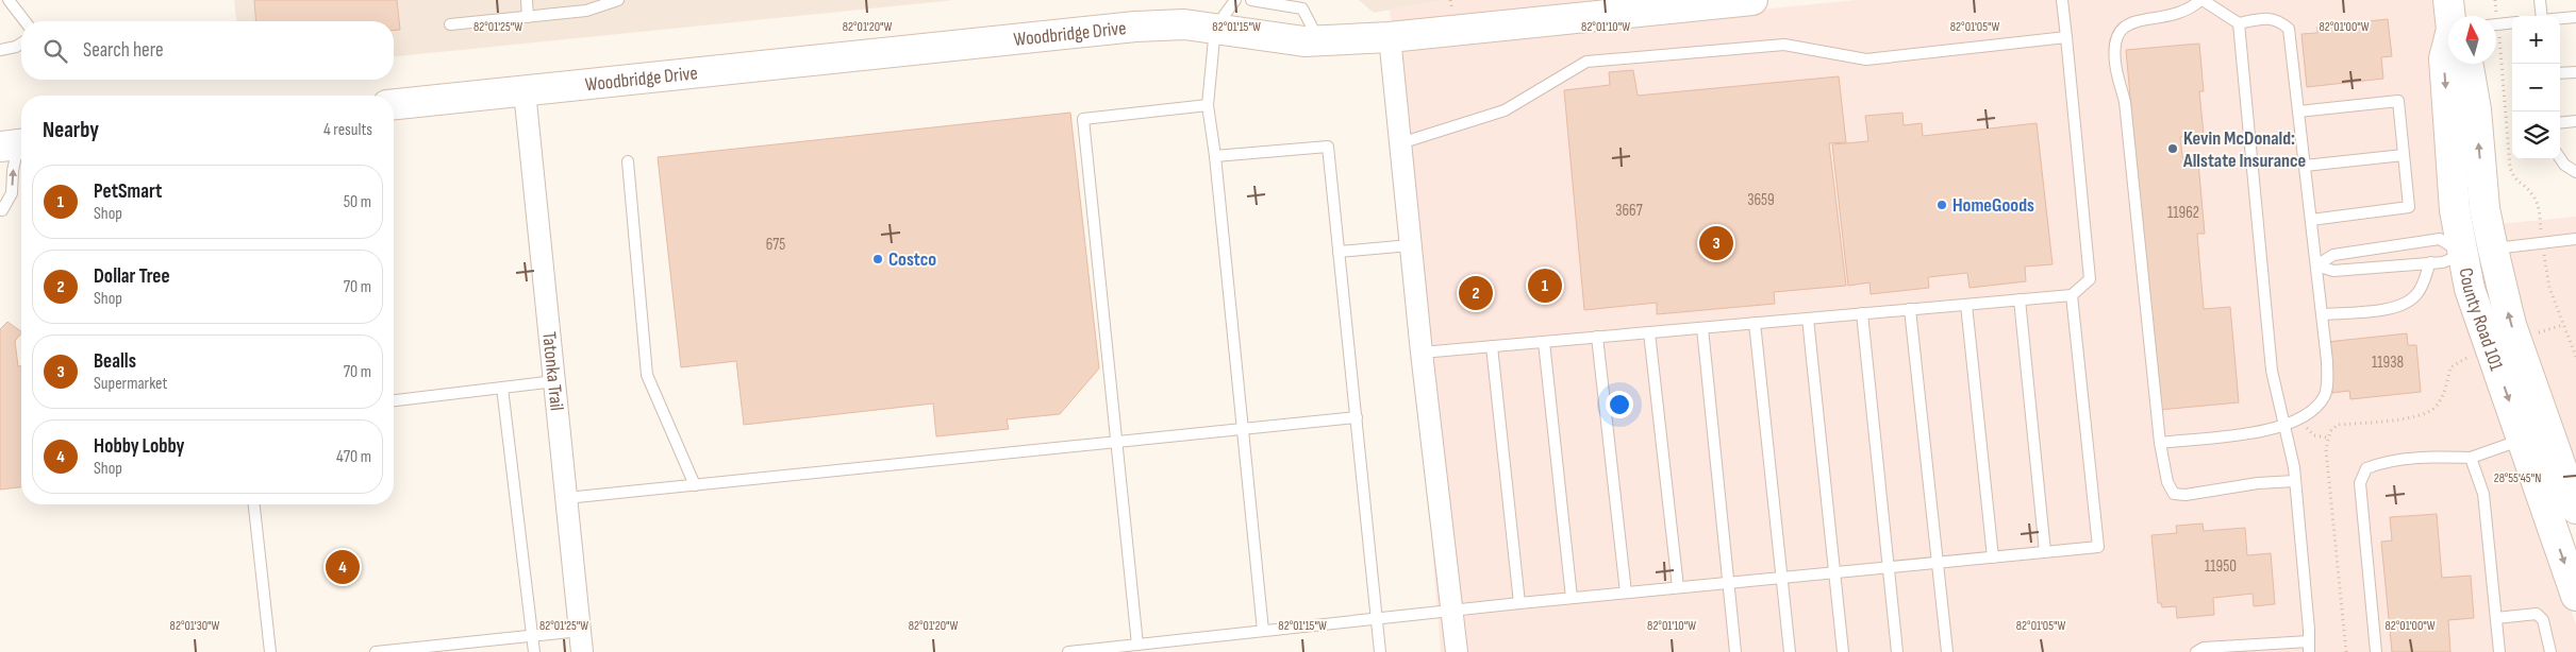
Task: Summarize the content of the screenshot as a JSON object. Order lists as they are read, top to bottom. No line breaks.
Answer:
{"streets":{"street":["Woodbridge Drive","County Road 101","Tatonka Trail"]},"crossings":[["Woodbridge Drive","Tatonka Trail"]],"places":["Kevin McDonald: Allstate Insurance","HomeGoods","Costco"],"house_numbers":["3659","3667","11962","675","11938","11950"],"north":"top","page":{"map_buttons":["+","−"],"search":"Search here","heading":["Nearby","4 results"],"list":[{"mark":"1","name":"PetSmart","note":"Shop","value":"50 m"},{"mark":"2","name":"Dollar Tree","note":"Shop","value":"70 m"},{"mark":"3","name":"Bealls","note":"Supermarket","value":"70 m"},{"mark":"4","name":"Hobby Lobby","note":"Shop","value":"470 m"}],"pins":["3","1","2","4"]},"coordinates":["82°01'25\"W","82°01'20\"W","82°01'15\"W","82°01'10\"W","82°01'05\"W","82°01'00\"W","28°55'45\"N","82°01'30\"W"]}
